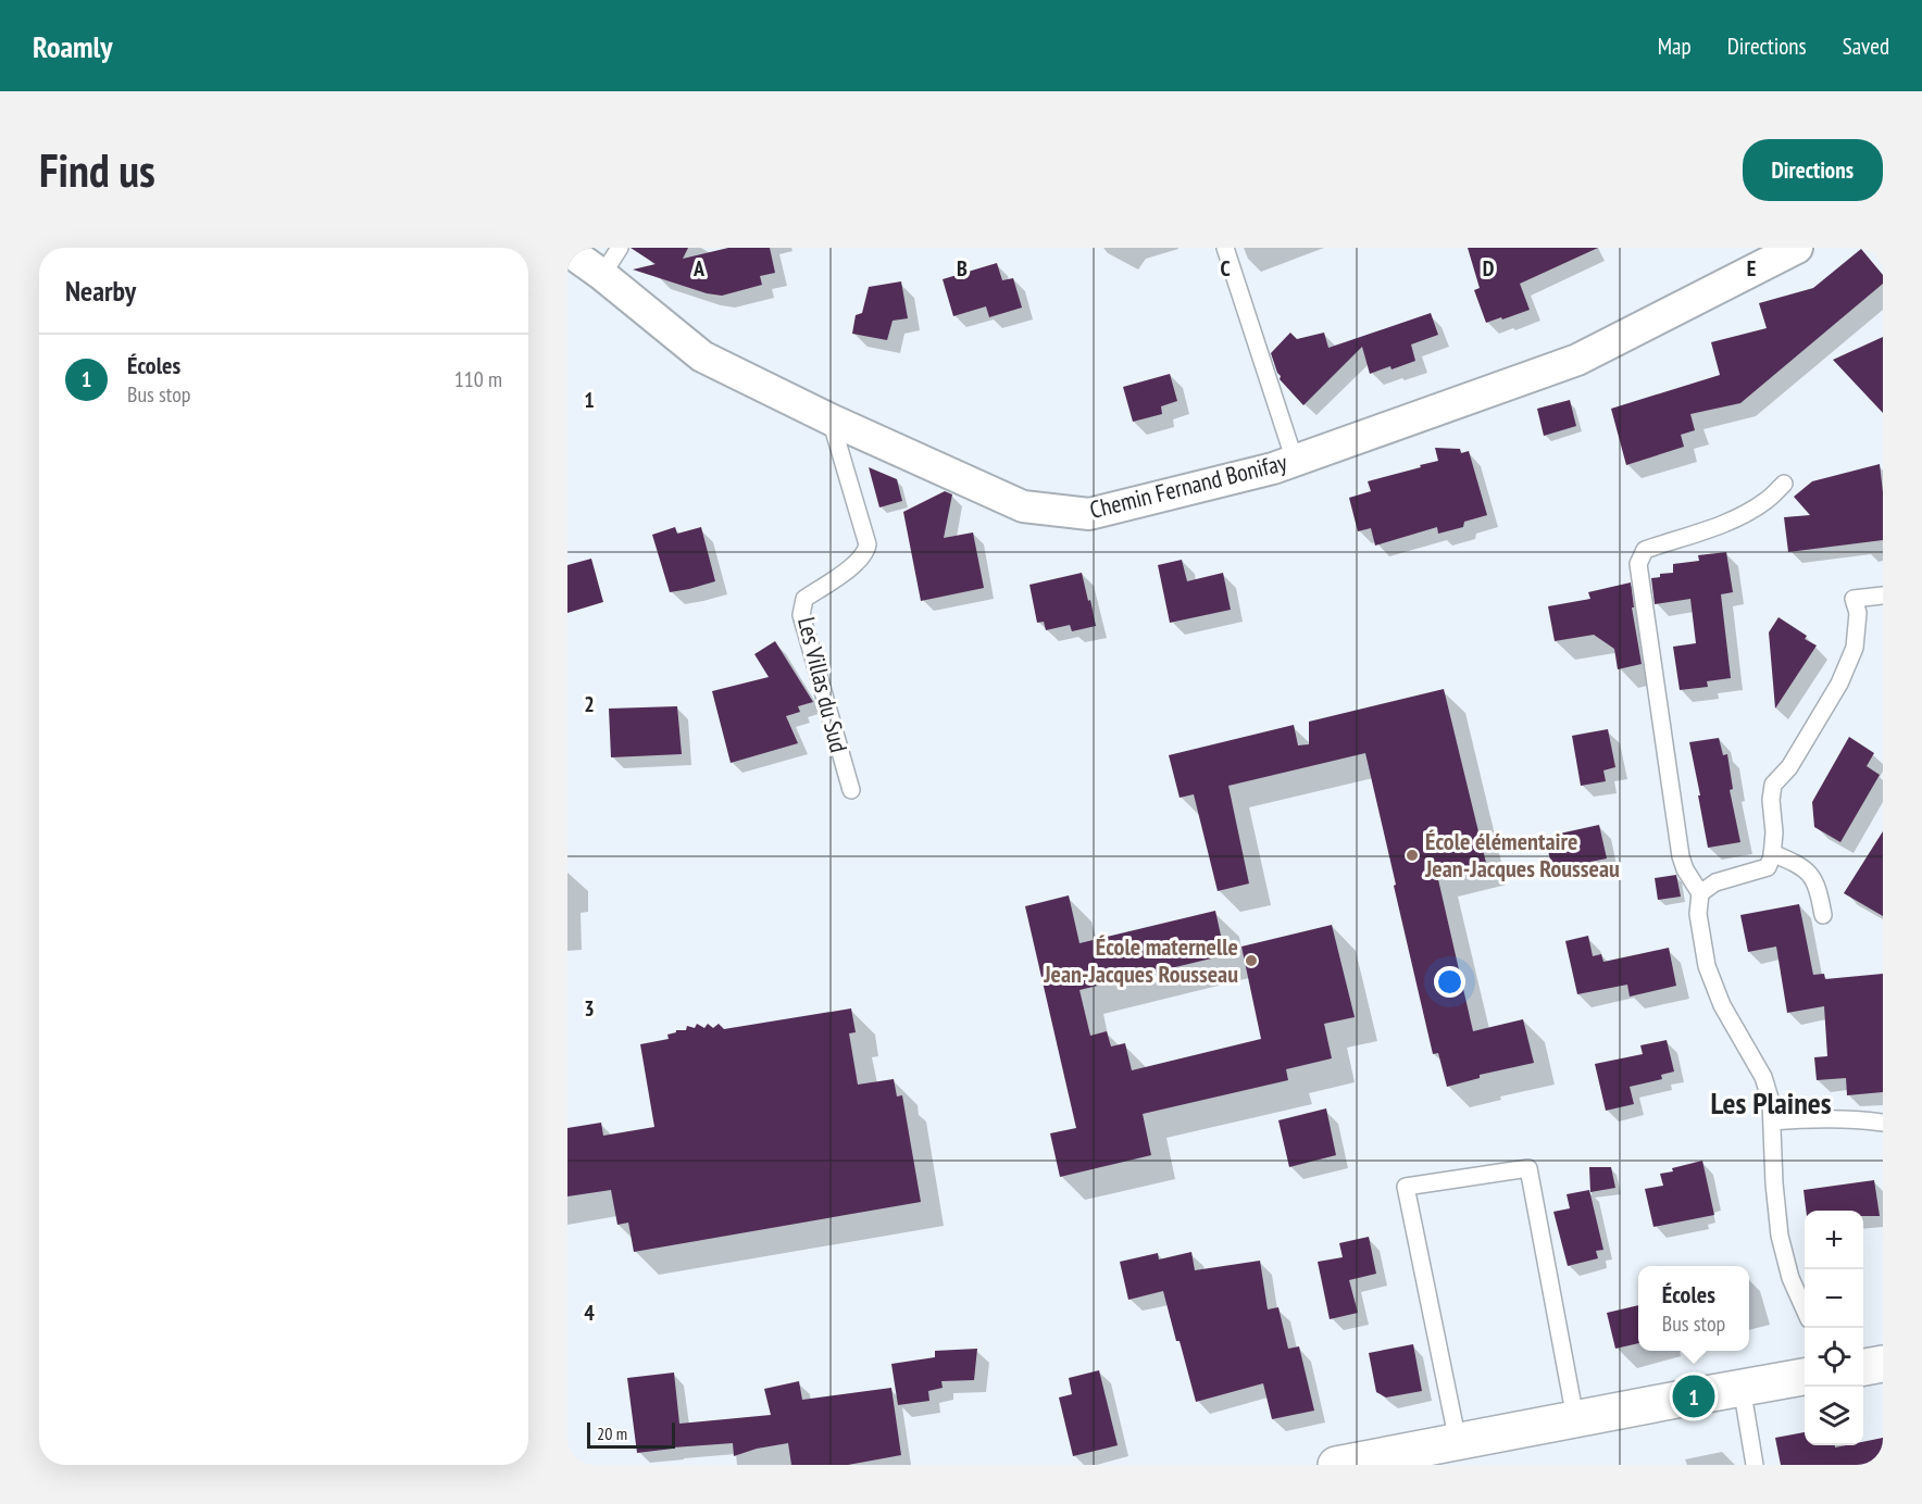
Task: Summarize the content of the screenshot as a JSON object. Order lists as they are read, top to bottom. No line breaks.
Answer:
{"streets":{"street":["Chemin Fernand Bonifay"],"lane":["Les Villas du Sud"]},"crossings":[["Chemin Fernand Bonifay","Les Villas du Sud"]],"districts":["Les Plaines"],"places":["École élémentaire Jean-Jacques Rousseau","École maternelle Jean-Jacques Rousseau"],"scale_bar":"20 m","page":{"header":"Roamly","nav":["Map","Directions","Saved"],"buttons":"Directions","title":"Find us","heading":"Nearby","list":[{"mark":"1","name":"Écoles","note":"Bus stop","value":"110 m"}],"map_buttons":["+","−"],"popup":["Écoles","Bus stop"],"pins":"1","scale":"20 m"},"grid":{"columns":["A","B","C","D","E"],"rows":["1","2","3","4"]}}
